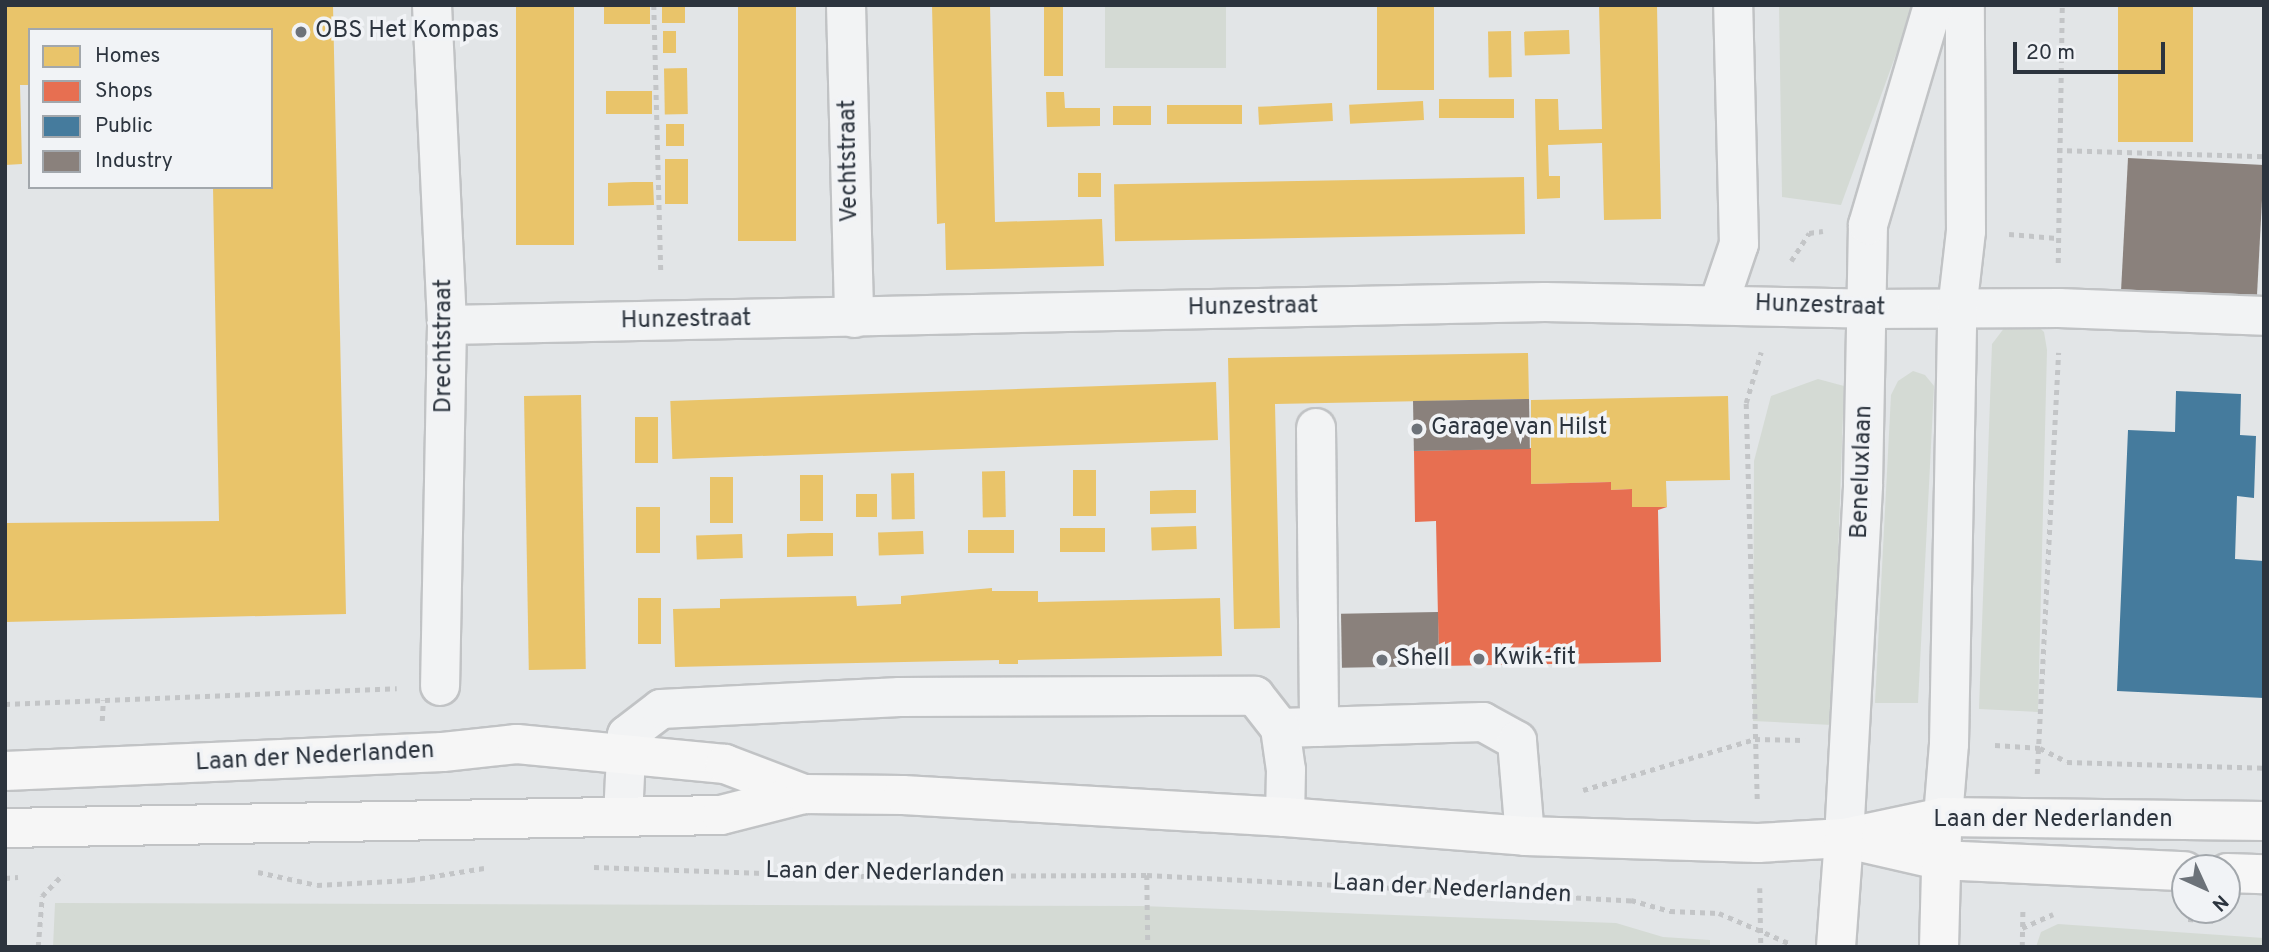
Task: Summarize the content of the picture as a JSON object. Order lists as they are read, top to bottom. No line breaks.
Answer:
{"streets":{"main road":["Beneluxlaan","Laan der Nederlanden"],"street":["Vechtstraat","Hunzestraat","Drechtstraat"]},"crossings":[["Vechtstraat","Hunzestraat"],["Hunzestraat","Drechtstraat"],["Hunzestraat","Beneluxlaan"],["Beneluxlaan","Laan der Nederlanden"]],"places":["OBS Het Kompas","Garage van Hilst","Kwik-fit","Shell"],"legend":["Homes","Shops","Public","Industry"],"scale_bar":"20 m","north":"bottom right"}
